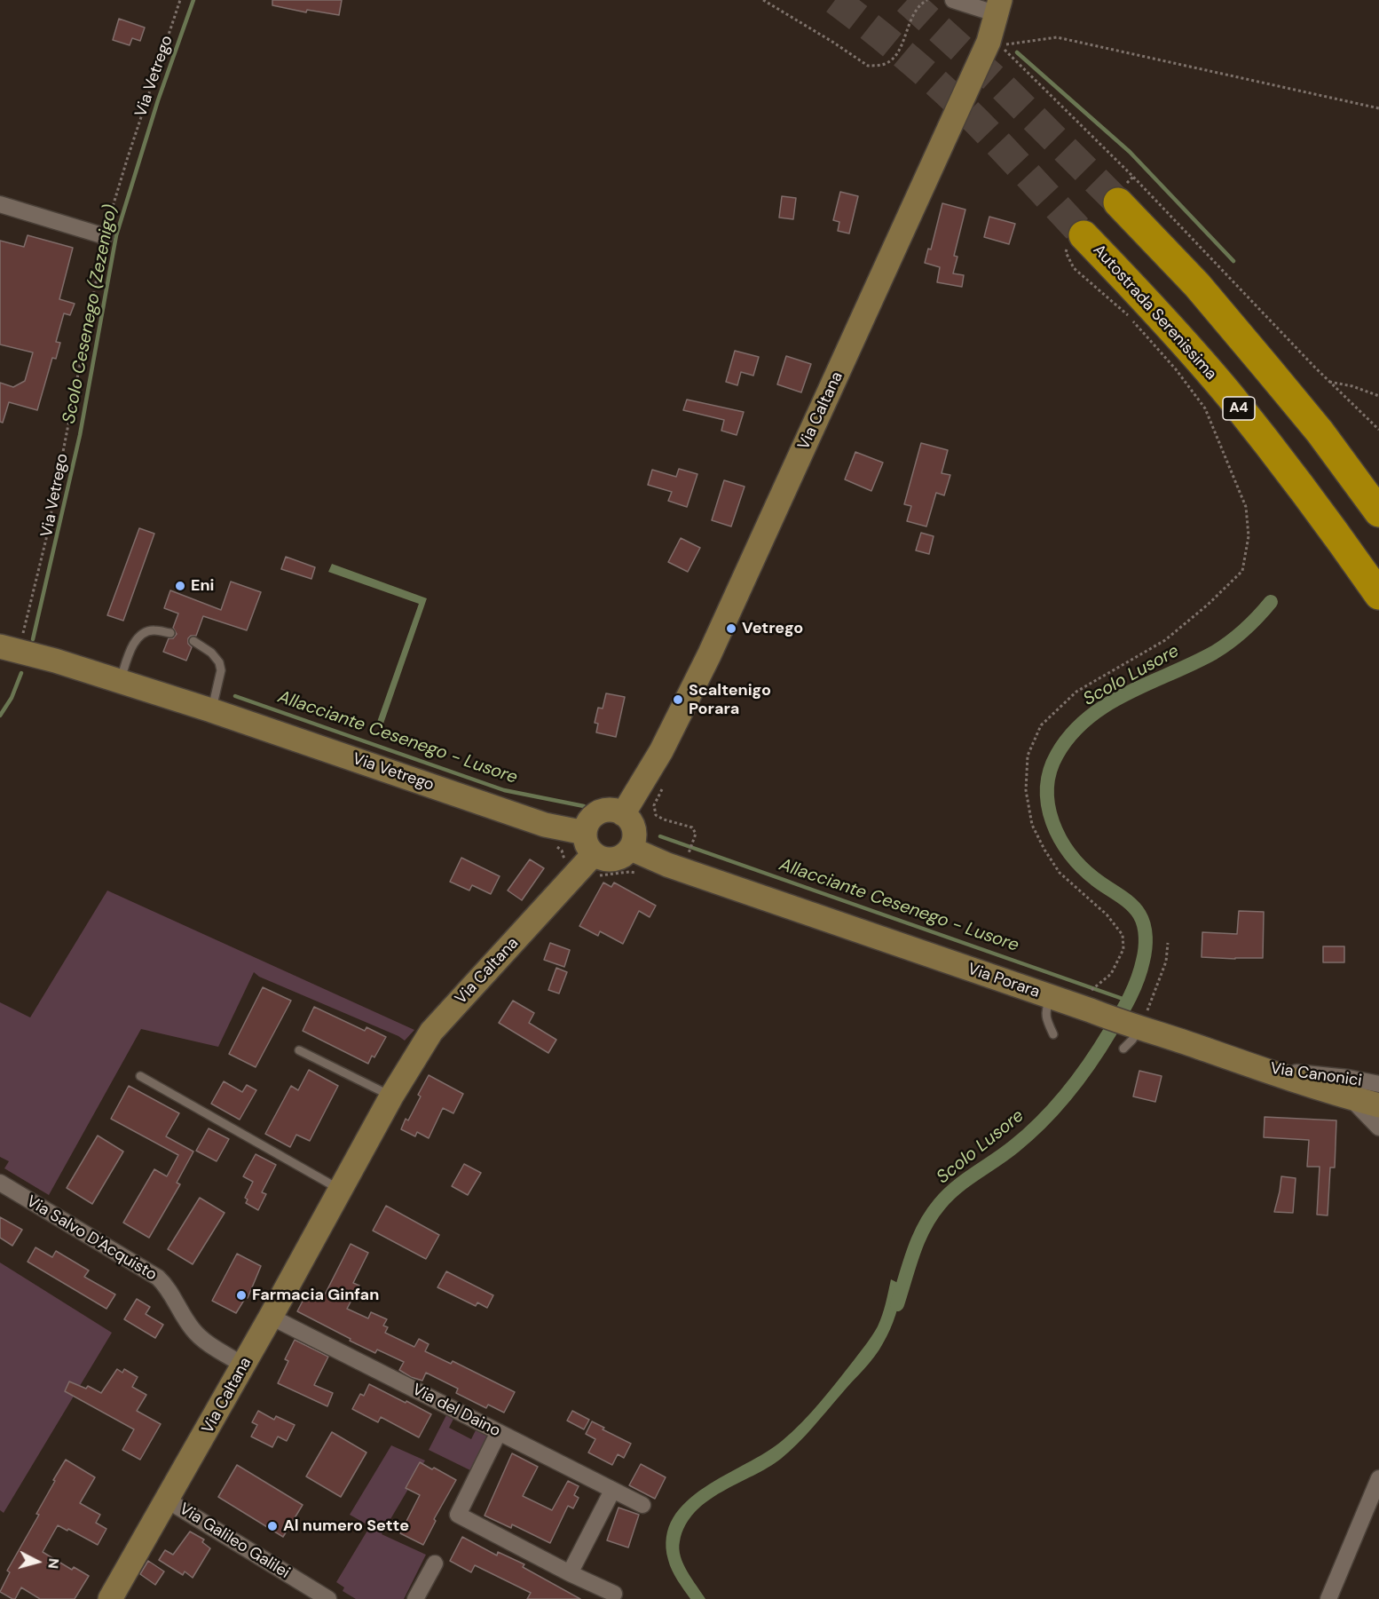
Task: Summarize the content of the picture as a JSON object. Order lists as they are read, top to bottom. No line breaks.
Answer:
{"streets":{"highway":["Autostrada Serenissima","A4"],"main road":["Via Vetrego","Via Caltana","Via Porara"],"street":["Via Canonici","Via Salvo D'Acquisto","Via del Daino","Via Galileo Galilei"]},"crossings":[["Via Vetrego","Via Caltana"],["Via Vetrego","Via Porara"],["Via Caltana","Via Porara"],["Via Caltana","Via Salvo D'Acquisto"],["Via Caltana","Via del Daino"],["Via Caltana","Via Galileo Galilei"],["Via Porara","Via Canonici"]],"water":["Scolo Cesenego (Zezenigo)","Scolo Lusore","Allacciante Cesenego - Lusore"],"places":["Eni","Vetrego","Scaltenigo Porara","Farmacia Ginfan","Al numero Sette"],"north":"right"}
